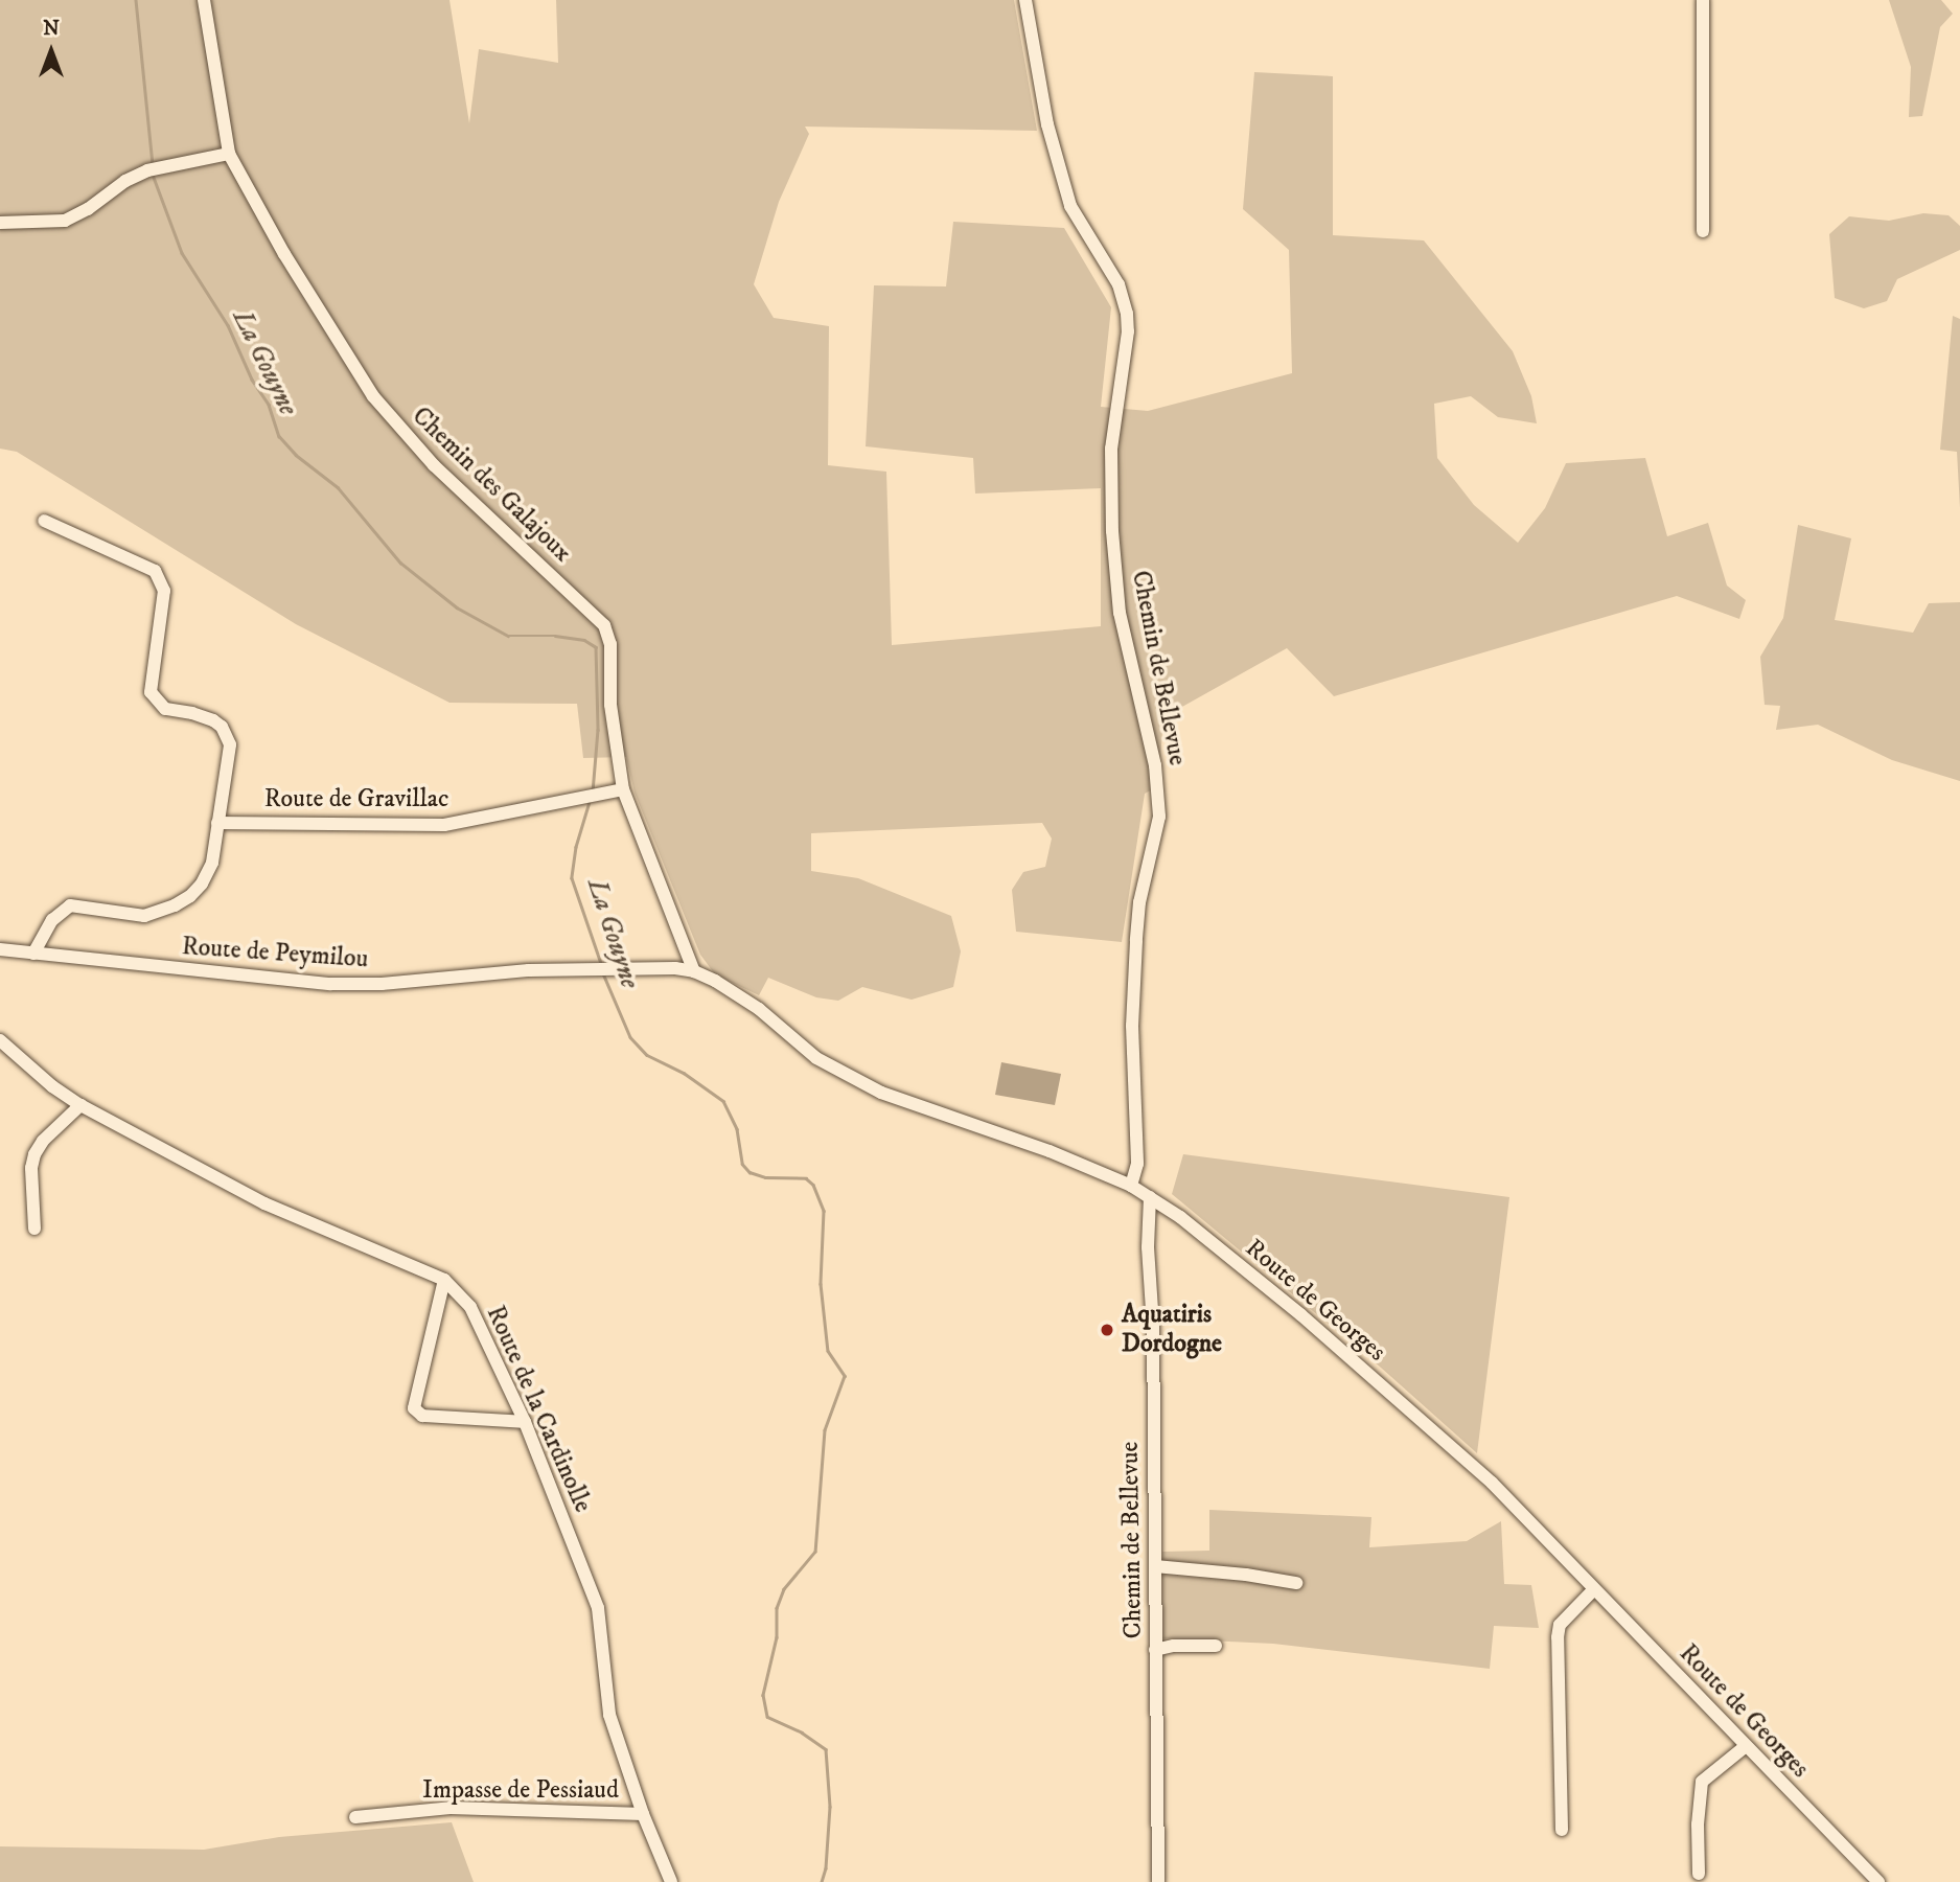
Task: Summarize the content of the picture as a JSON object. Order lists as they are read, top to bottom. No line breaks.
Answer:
{"streets":{"street":["Chemin des Galajoux","Chemin de Bellevue","Route de Gravillac","Route de Peymilou","Route de Georges","Route de la Cardinolle","Impasse de Pessiaud"]},"crossings":[["Chemin des Galajoux","Route de Gravillac"],["Chemin des Galajoux","Route de Georges"],["Chemin de Bellevue","Route de Georges"],["Route de Peymilou","Route de Georges"],["Route de la Cardinolle","Impasse de Pessiaud"]],"water":["La Gouyne"],"places":["Aquatiris Dordogne"],"north":"top"}
